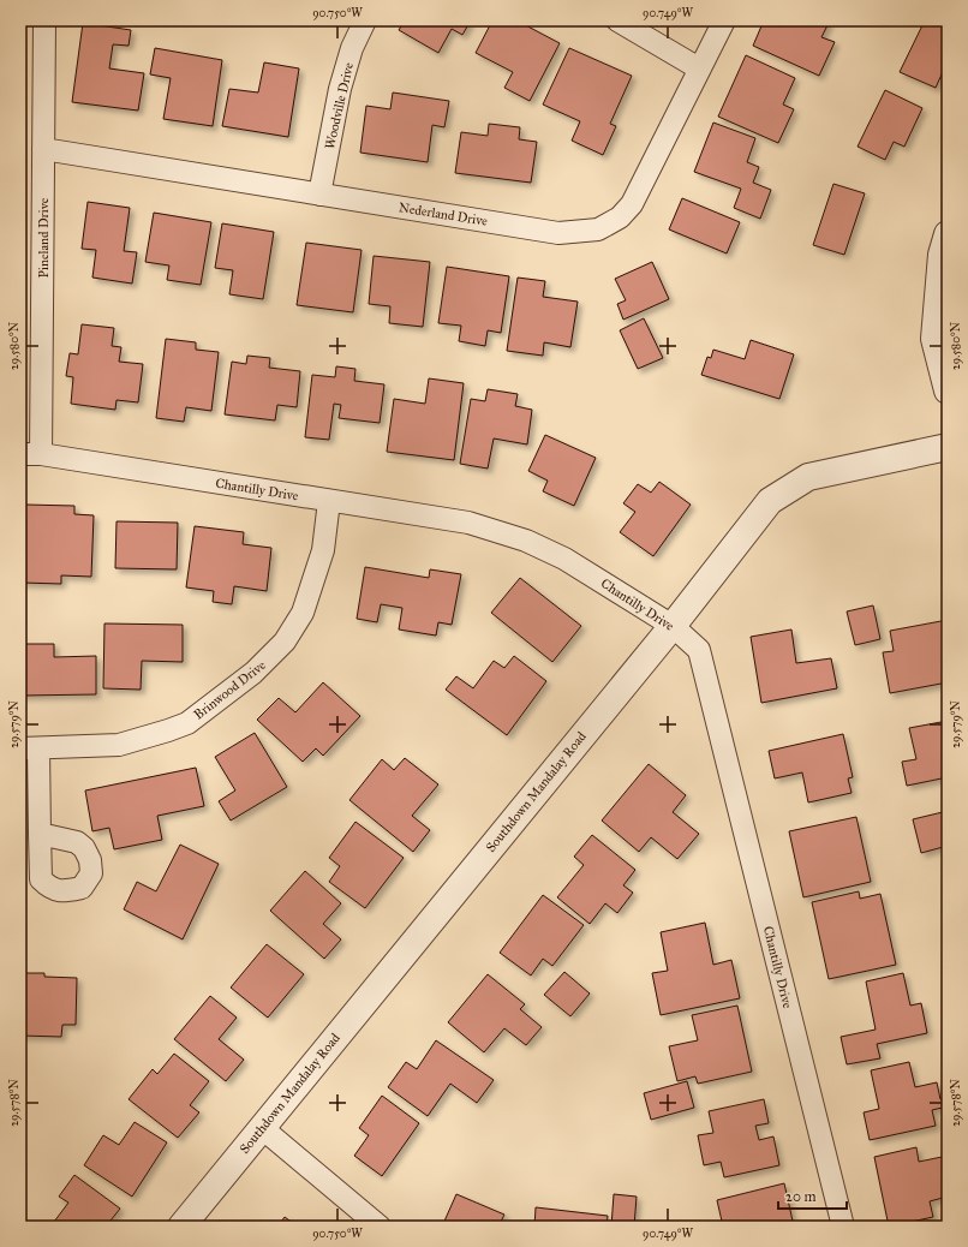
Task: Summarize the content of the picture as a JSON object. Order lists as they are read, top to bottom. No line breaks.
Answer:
{"streets":{"street":["Woodville Drive","Nederland Drive","Pineland Drive","Chantilly Drive","Brinwood Drive","Southdown Mandalay Road"]},"crossings":[["Woodville Drive","Nederland Drive"],["Nederland Drive","Pineland Drive"],["Pineland Drive","Chantilly Drive"],["Chantilly Drive","Brinwood Drive"],["Chantilly Drive","Southdown Mandalay Road"]],"scale_bar":"20 m","coordinates":["90.750°W","90.749°W","29.580°N","29.579°N","29.578°N"]}
